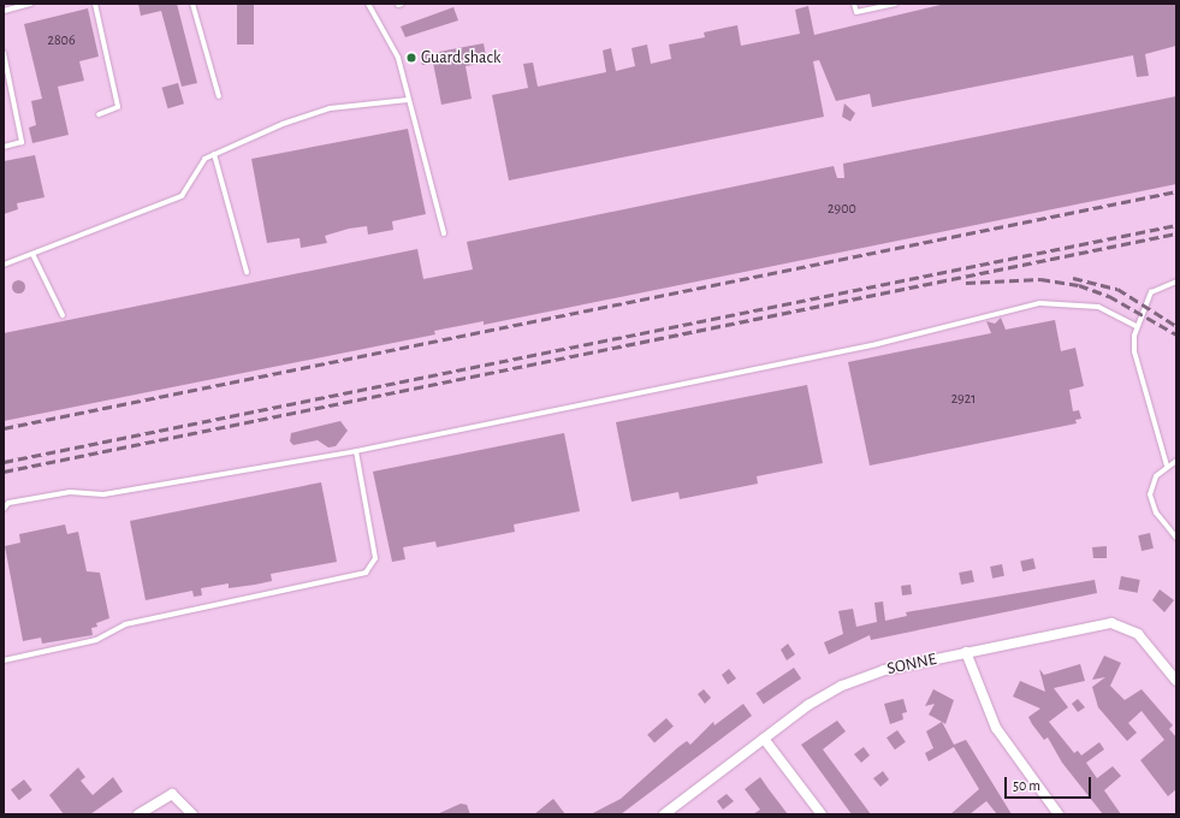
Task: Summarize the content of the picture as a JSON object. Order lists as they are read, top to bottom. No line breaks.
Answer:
{"streets":{"street":["SONNE"]},"places":["Guard shack"],"house_numbers":["2806","2900","2921"],"scale_bar":"50 m"}
